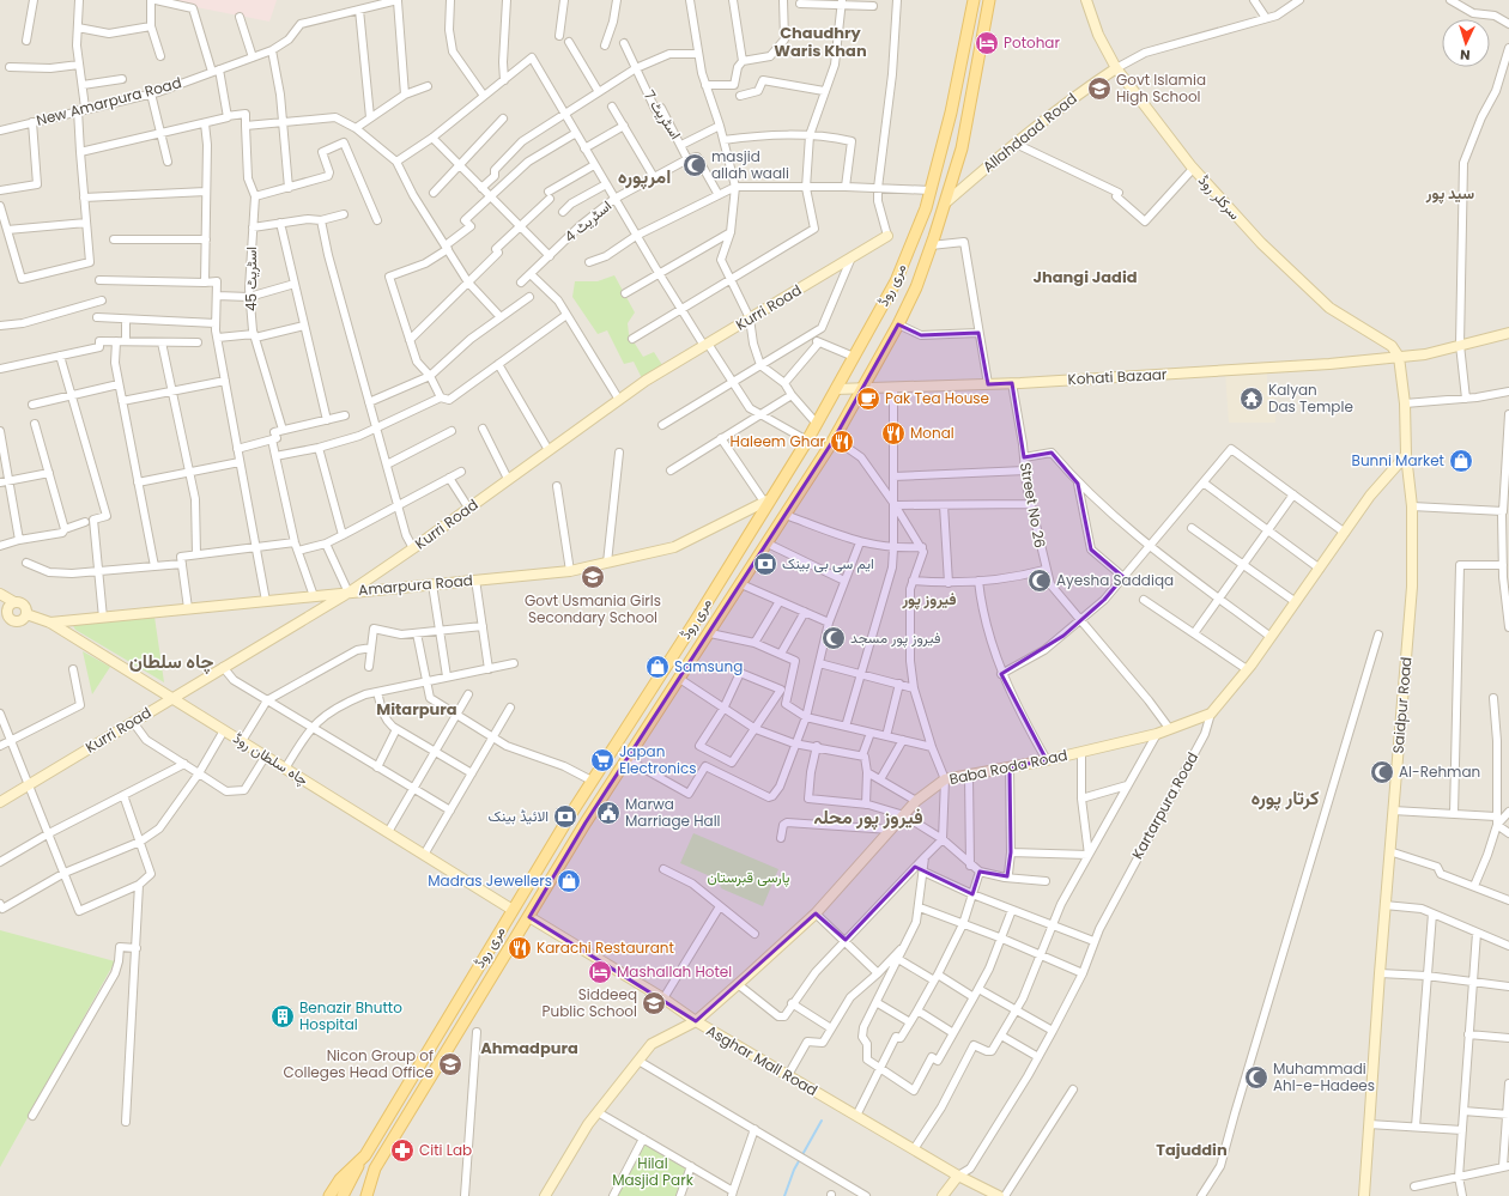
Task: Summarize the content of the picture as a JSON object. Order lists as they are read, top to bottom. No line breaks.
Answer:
{"streets":{"main road":["مری روڈ"],"street":["New Amarpura Road","اسٹریٹ 7","Allahdaad Road","سرکلر روڈ","اسٹریٹ 4","اسٹریٹ 45","Kurri Road","Kohati Bazaar","Street No 26","Amarpura Road","Saidpur Road","چاہ سلطان روڈ","Baba Roda Road","Kartarpura Road","Asghar Mall Road"]},"crossings":[["اسٹریٹ 7","اسٹریٹ 4"],["Allahdaad Road","سرکلر روڈ"],["Allahdaad Road","مری روڈ"],["سرکلر روڈ","Kohati Bazaar"],["سرکلر روڈ","Saidpur Road"],["مری روڈ","Kohati Bazaar"],["مری روڈ","Amarpura Road"],["مری روڈ","چاہ سلطان روڈ"],["مری روڈ","Asghar Mall Road"],["Kurri Road","Amarpura Road"],["Kurri Road","چاہ سلطان روڈ"],["Kohati Bazaar","Street No 26"],["Kohati Bazaar","Saidpur Road"],["Street No 26","Baba Roda Road"],["Amarpura Road","چاہ سلطان روڈ"],["Saidpur Road","Kartarpura Road"],["Baba Roda Road","Kartarpura Road"],["Baba Roda Road","Asghar Mall Road"],["Kartarpura Road","Asghar Mall Road"]],"districts":["Chaudhry Waris Khan","امرپورہ","سید پور","Jhangi Jadid","فیروز پور","چاہ سلطان","Mitarpura","کرتار پورہ","فیروز پور محلہ","Ahmadpura","Tajuddin"],"parks":["پارسی قبرستان","Hilal Masjid Park"],"places":{"hotel":["Potohar","Mashallah Hotel"],"school or university":["Govt Islamia High School","Govt Usmania Girls Secondary School","Siddeeq Public School","Nicon Group of Colleges Head Office"],"mosque":["masjid allah waali","Ayesha Saddiqa","فیروز پور مسجد","Al-Rehman","Muhammadi Ahl-e-Hadees"],"cafe":["Pak Tea House"],"temple":["Kalyan Das Temple"],"restaurant":["Monal","Haleem Ghar","Karachi Restaurant"],"shop":["Bunni Market","Samsung","Madras Jewellers"],"bank":["ایم سی بی بینک","الائیڈ بینک"],"supermarket":["Japan Electronics"],"public building":["Marwa Marriage Hall"],"building":["Benazir Bhutto Hospital"],"pharmacy":["Citi Lab"]},"north":"bottom"}
